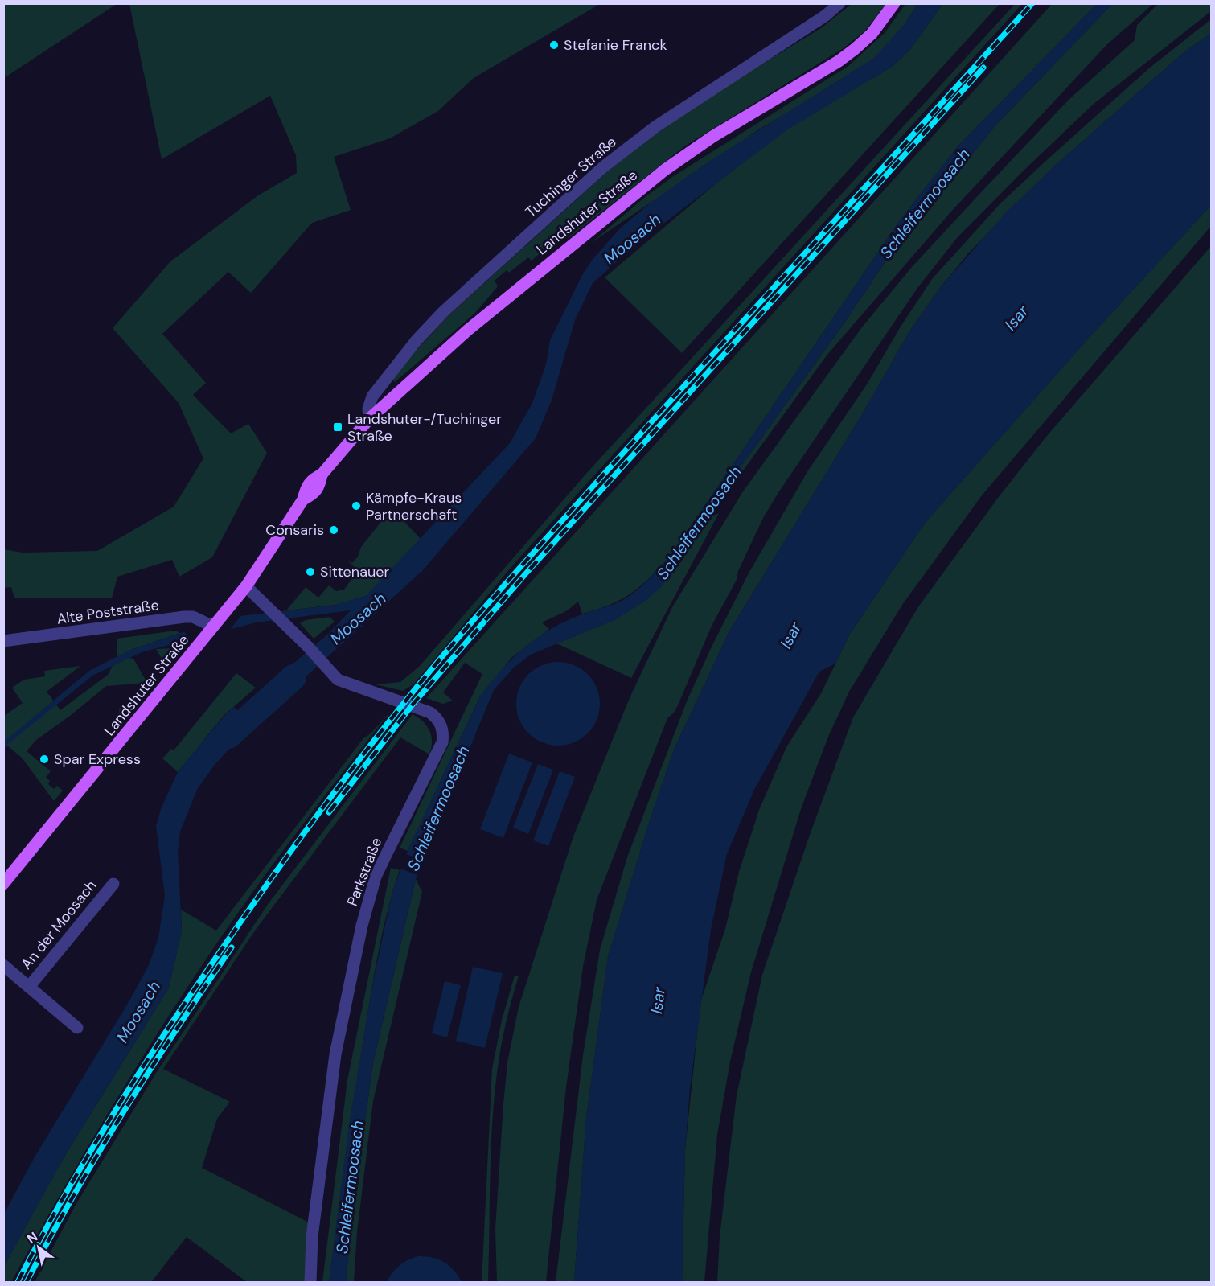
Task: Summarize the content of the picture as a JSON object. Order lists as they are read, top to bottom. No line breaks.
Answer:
{"streets":{"main road":["Landshuter Straße"],"street":["Tuchinger Straße","Alte Poststraße","Parkstraße","An der Moosach"]},"crossings":[["Tuchinger Straße","Landshuter Straße"],["Landshuter Straße","Alte Poststraße"],["Landshuter Straße","Parkstraße"]],"water":["Schleifermoosach","Moosach","Isar"],"places":{"other":["Stefanie Franck","Kämpfe-Kraus Partnerschaft","Consaris","Sittenauer","Spar Express"],"transit":["Landshuter-/Tuchinger Straße"]},"north":"top left"}
